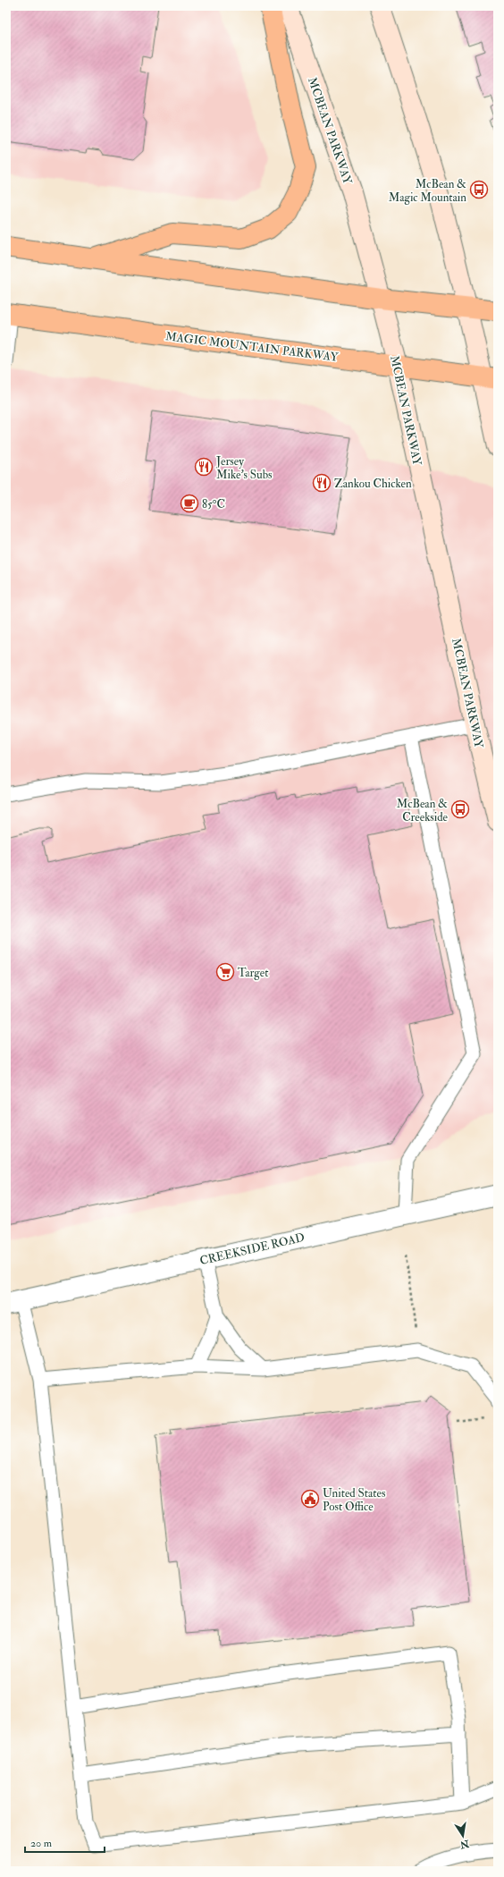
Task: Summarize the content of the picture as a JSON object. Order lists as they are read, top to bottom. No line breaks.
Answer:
{"streets":{"main road":["MCBEAN PARKWAY","MAGIC MOUNTAIN PARKWAY"],"street":["CREEKSIDE ROAD"]},"crossings":[["MCBEAN PARKWAY","MAGIC MOUNTAIN PARKWAY"]],"places":{"bus stop":["McBean & Magic Mountain","McBean & Creekside"],"restaurant":["Jersey Mike's Subs","Zankou Chicken"],"cafe":["85°C"],"supermarket":["Target"],"public building":["United States Post Office"]},"scale_bar":"20 m","north":"bottom"}
